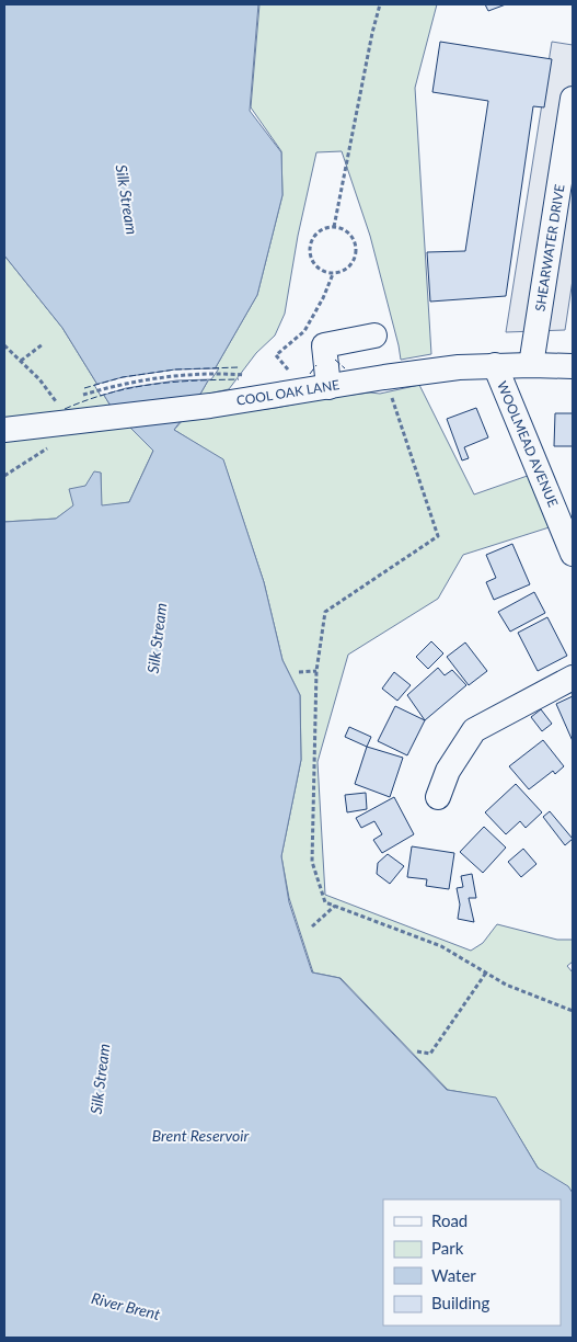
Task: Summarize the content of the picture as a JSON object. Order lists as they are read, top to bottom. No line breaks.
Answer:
{"streets":{"street":["SHEARWATER DRIVE","COOL OAK LANE","WOOLMEAD AVENUE"]},"crossings":[["SHEARWATER DRIVE","COOL OAK LANE"],["COOL OAK LANE","WOOLMEAD AVENUE"]],"water":["Silk Stream","Brent Reservoir","River Brent"],"legend":["Road","Park","Water","Building"]}
